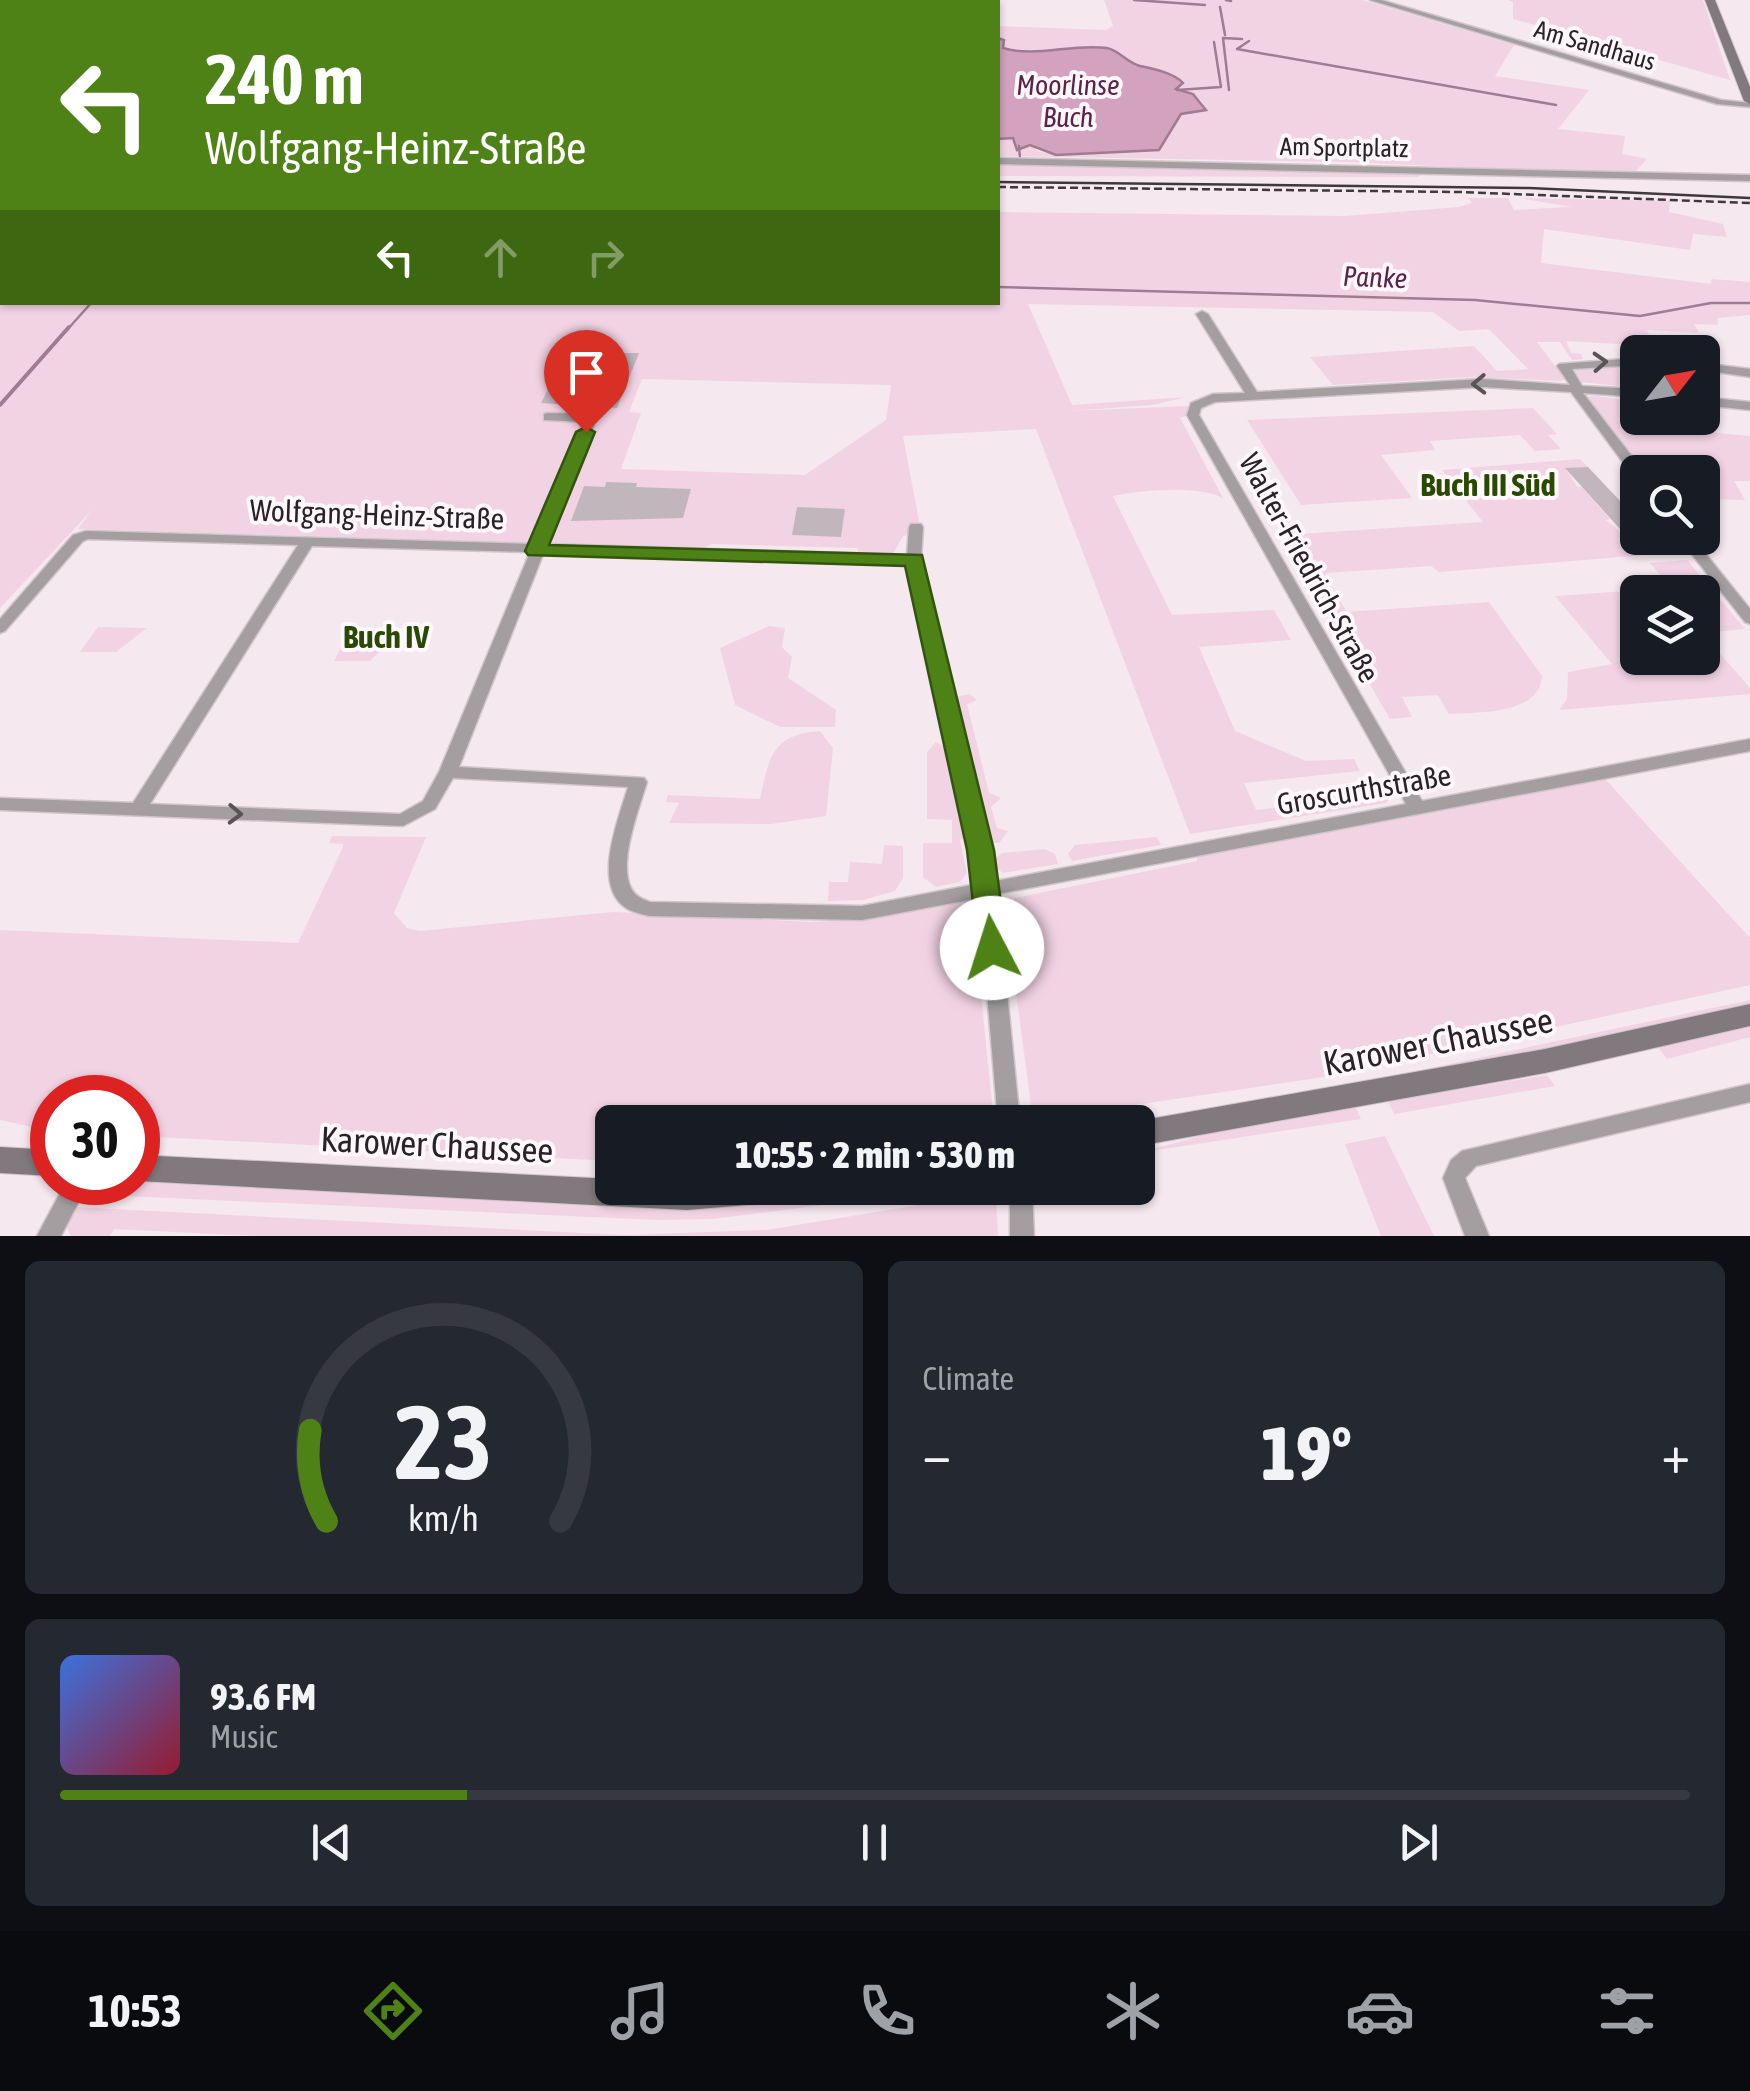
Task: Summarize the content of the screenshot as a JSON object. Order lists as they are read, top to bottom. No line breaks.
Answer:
{"streets":{"main road":["Karower Chaussee"],"street":["Am Sandhaus","Am Sportplatz","Wolfgang-Heinz-Straße","Walter-Friedrich-Straße","Groscurthstraße"]},"crossings":[["Walter-Friedrich-Straße","Groscurthstraße"]],"one_way":["Walter-Friedrich-Straße"],"districts":["Buch III Süd","Buch IV"],"water":["Moorlinse Buch","Panke"],"north":"top right","page":{"turn":["240 m","Wolfgang-Heinz-Straße"],"limit":"30","trip":"10:55 · 2 min · 530 m","tile":"Climate","heat":["−","19°","+"],"song":["93.6 FM","Music"],"tabs":"10:53","gauge":["23","km/h"]}}
